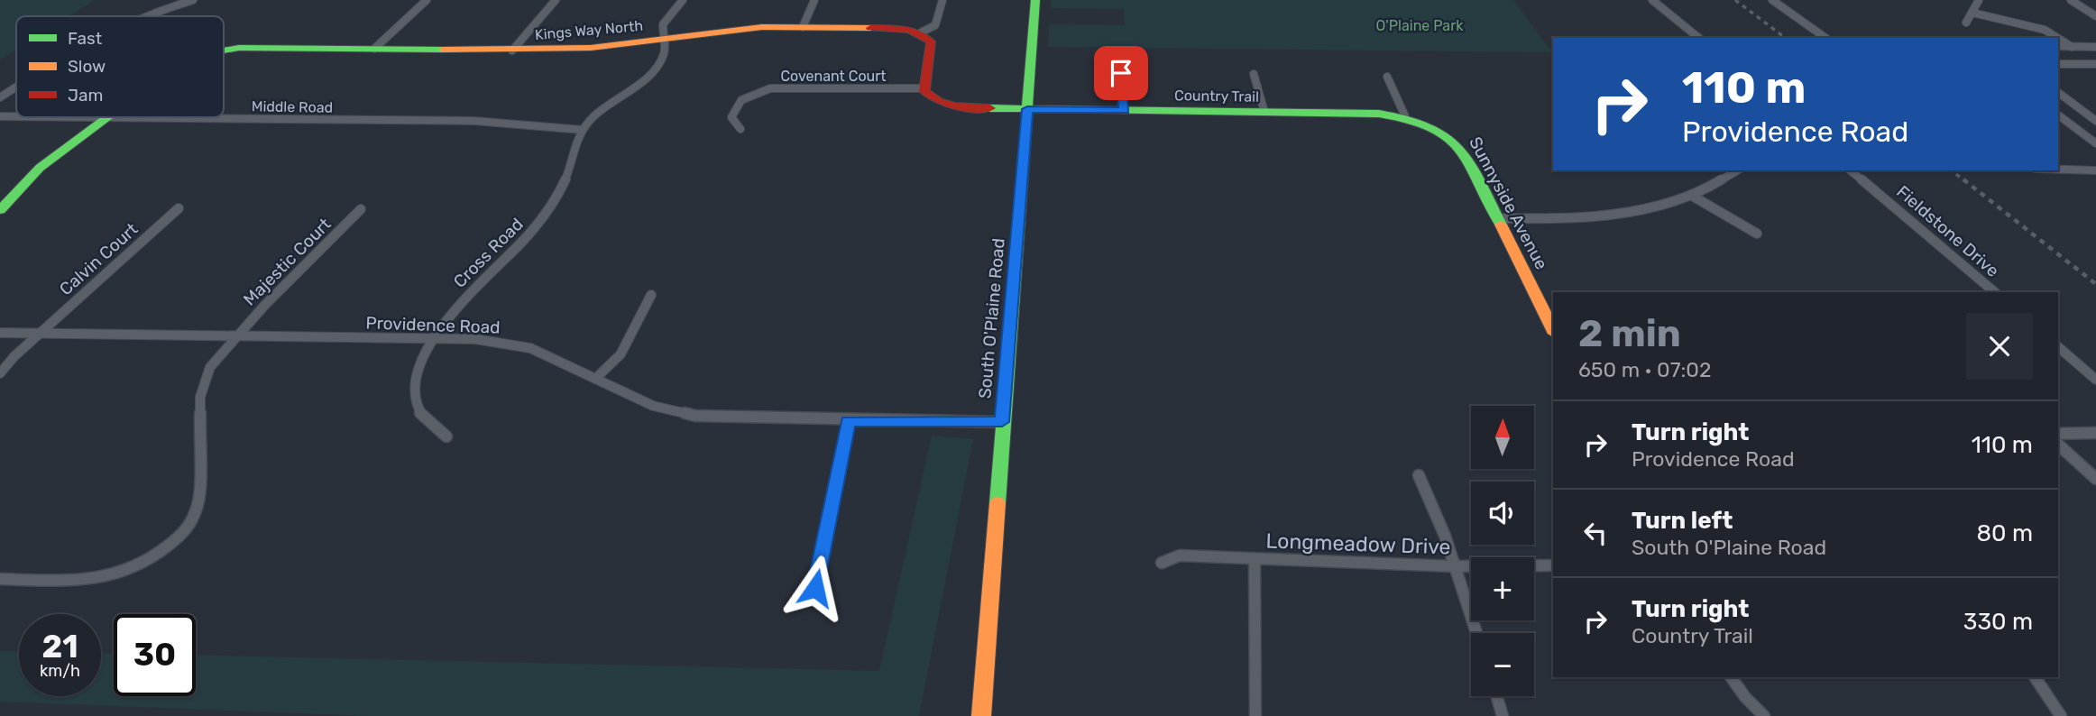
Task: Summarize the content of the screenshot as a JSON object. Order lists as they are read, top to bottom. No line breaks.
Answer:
{"streets":{"street":["Kings Way North","Covenant Court","Country Trail","Middle Road","Sunnyside Avenue","Fieldstone Drive","Cross Road","Calvin Court","Majestic Court","South O'Plaine Road","Providence Road","Longmeadow Drive"]},"crossings":[["Kings Way North","Middle Road"],["Kings Way North","Cross Road"],["Country Trail","Sunnyside Avenue"],["Country Trail","South O'Plaine Road"],["Middle Road","Cross Road"],["Cross Road","Providence Road"],["Calvin Court","Providence Road"],["Majestic Court","Providence Road"],["South O'Plaine Road","Providence Road"]],"parks":["O'Plaine Park"],"legend":["Fast","Slow","Jam"],"north":"top","page":{"turn":["110 m","Providence Road"],"heading":["2 min","650 m · 07:02"],"list":[{"name":"Turn right","note":"Providence Road","value":"110 m"},{"name":"Turn left","note":"South O'Plaine Road","value":"80 m"},{"name":"Turn right","note":"Country Trail","value":"330 m"}],"map_buttons":["+","−"],"speed":"21 km/h","limit":"30"}}
